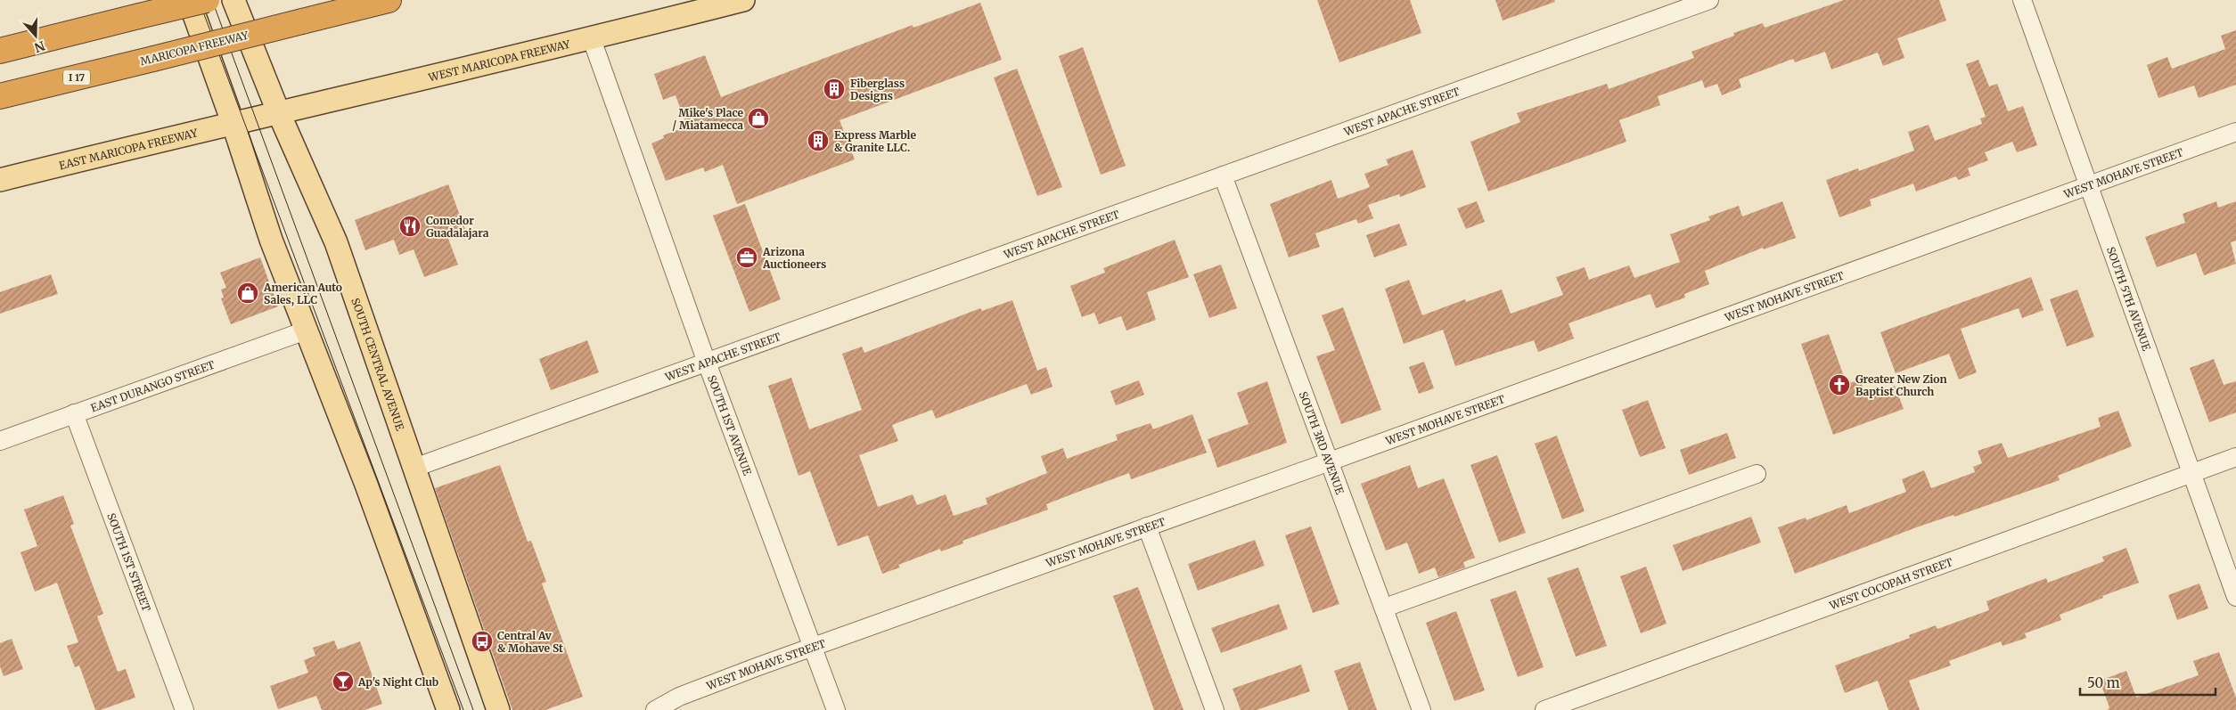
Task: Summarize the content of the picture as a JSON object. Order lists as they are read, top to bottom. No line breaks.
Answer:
{"streets":{"highway":["MARICOPA FREEWAY","I 17"],"main road":["WEST MARICOPA FREEWAY","EAST MARICOPA FREEWAY","SOUTH CENTRAL AVENUE"],"street":["WEST APACHE STREET","WEST MOHAVE STREET","SOUTH 5TH AVENUE","EAST DURANGO STREET","SOUTH 1ST AVENUE","SOUTH 3RD AVENUE","SOUTH 1ST STREET","WEST COCOPAH STREET"]},"crossings":[["WEST MARICOPA FREEWAY","EAST MARICOPA FREEWAY"],["WEST MARICOPA FREEWAY","SOUTH CENTRAL AVENUE"],["WEST MARICOPA FREEWAY","SOUTH 1ST AVENUE"],["WEST APACHE STREET","SOUTH CENTRAL AVENUE"],["WEST APACHE STREET","SOUTH 1ST AVENUE"],["WEST APACHE STREET","SOUTH 3RD AVENUE"],["WEST MOHAVE STREET","SOUTH 5TH AVENUE"],["WEST MOHAVE STREET","SOUTH 1ST AVENUE"],["WEST MOHAVE STREET","SOUTH 3RD AVENUE"],["SOUTH 5TH AVENUE","WEST COCOPAH STREET"],["EAST DURANGO STREET","SOUTH 1ST STREET"]],"places":{"building":["Fiberglass Designs","Express Marble & Granite LLC."],"shop":["Mike's Place / Miatamecca","American Auto Sales, LLC"],"restaurant":["Comedor Guadalajara"],"office":["Arizona Auctioneers"],"church":["Greater New Zion Baptist Church"],"bus stop":["Central Av & Mohave St"],"bar":["Ap's Night Club"]},"scale_bar":"50 m","north":"bottom"}
